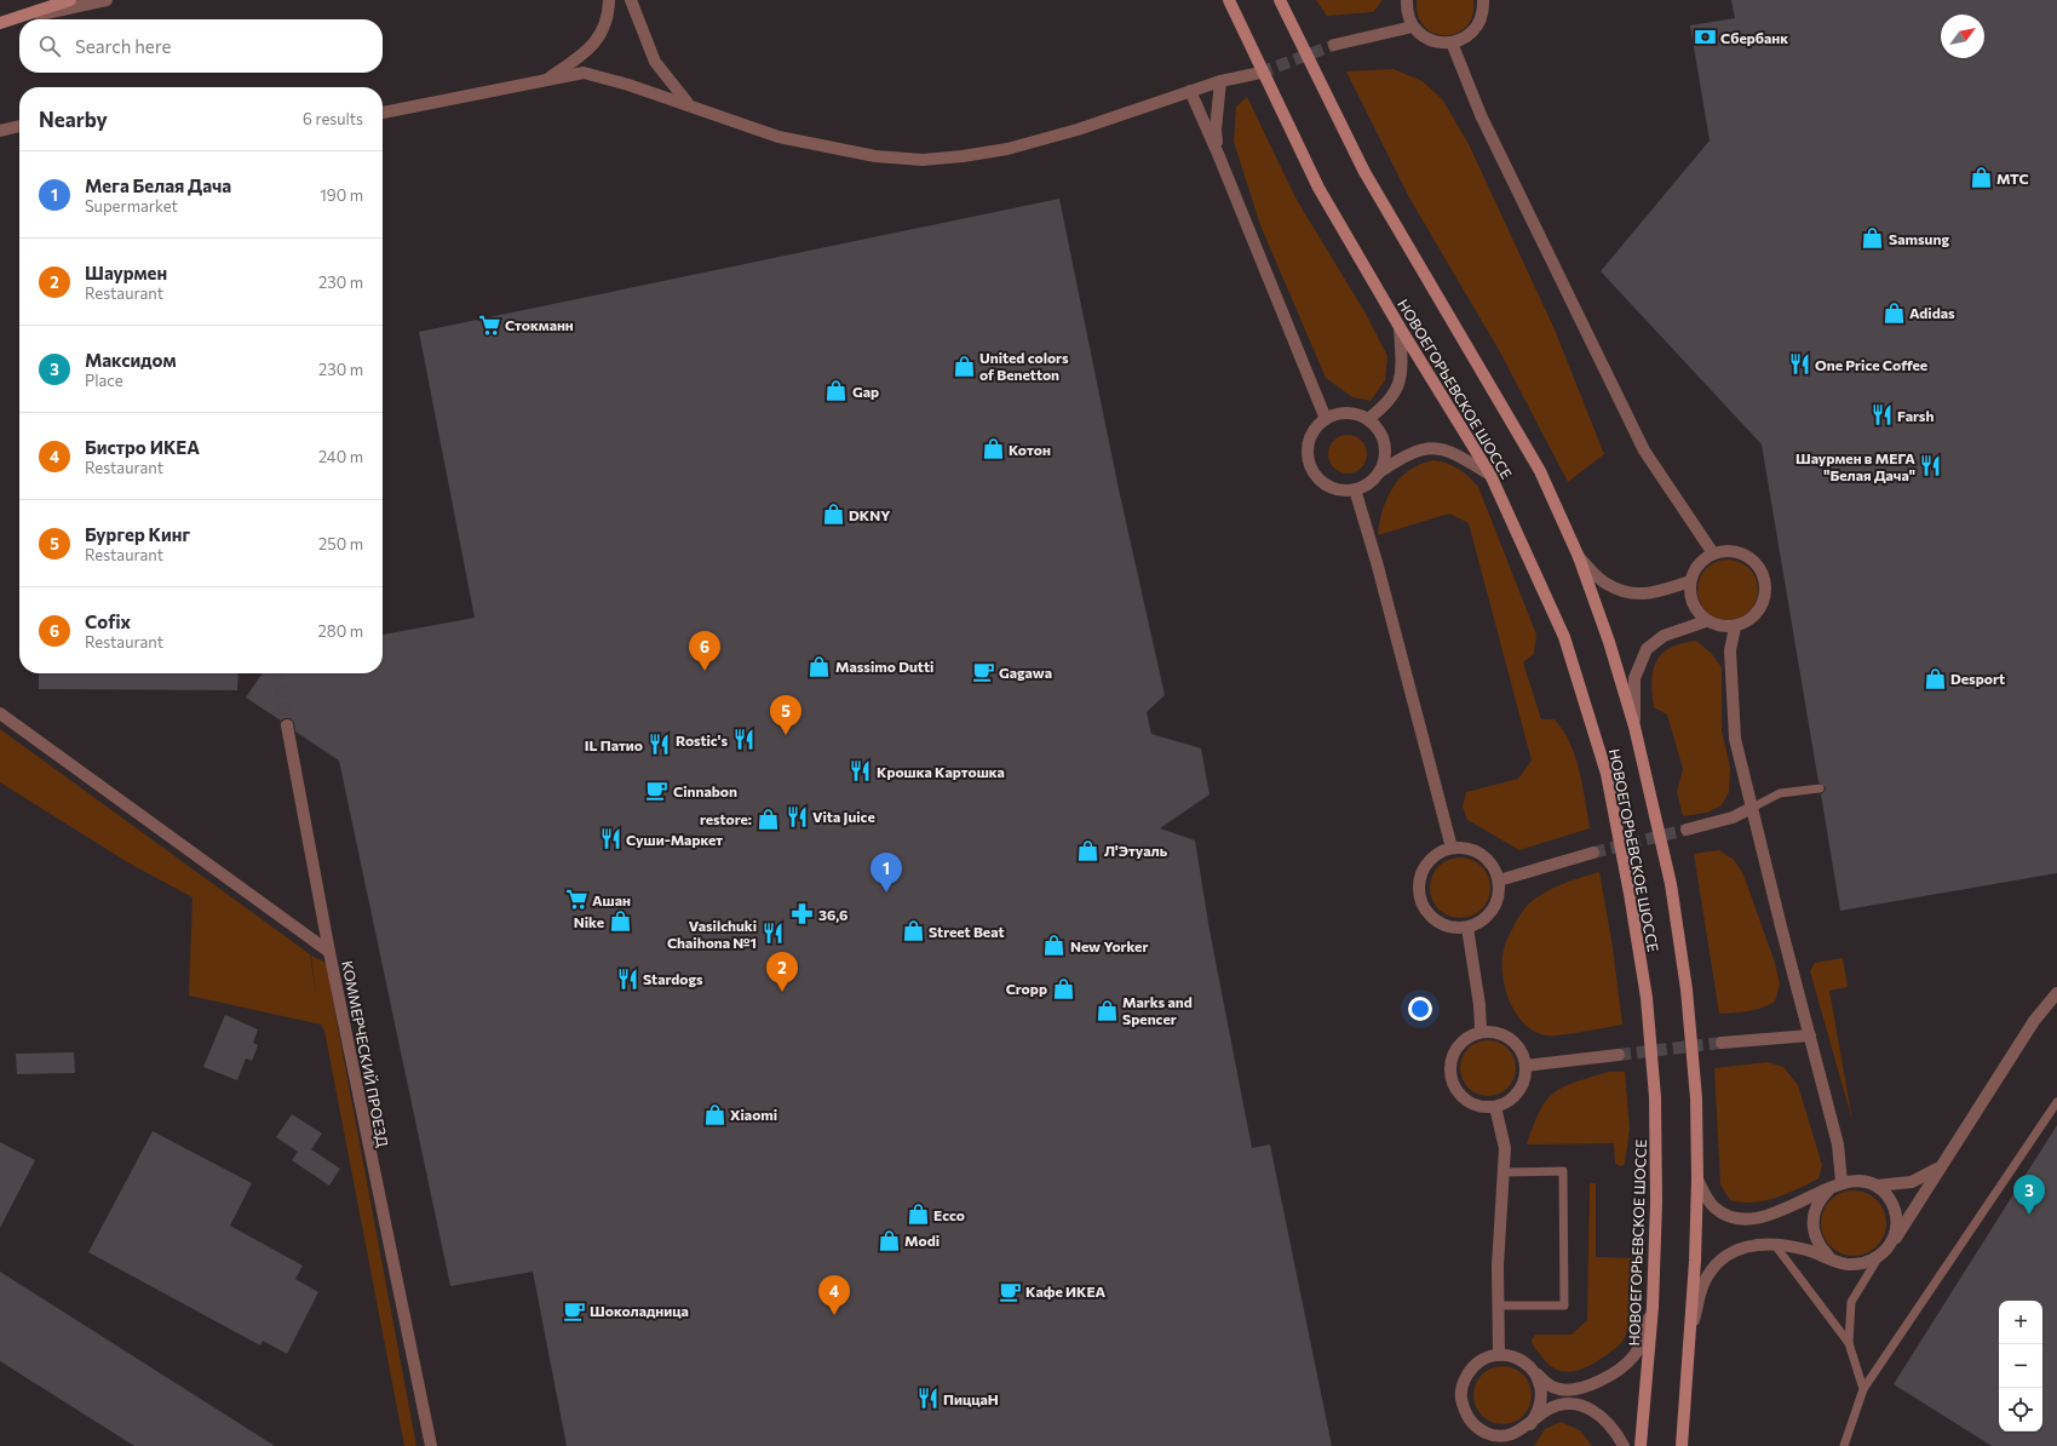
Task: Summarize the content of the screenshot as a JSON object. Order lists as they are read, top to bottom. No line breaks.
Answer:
{"streets":{"main road":["НОВОЕГОРЬЕВСКОЕ ШОССЕ"],"street":["КОММЕРЧЕСКИЙ ПРОЕЗД"]},"places":{"bank":["Сбербанк"],"shop":["МТС","Samsung","Adidas","United colors of Benetton","Gap","Котон","DKNY","Massimo Dutti","Desport","restore:","Л'Этуаль","Nike","Street Beat","New Yorker","Cropp","Marks and Spencer","Xiaomi","Ecco","Modi"],"supermarket":["Стокманн","Ашан"],"restaurant":["One Price Coffee","Farsh","Шаурмен в МЕГА \"Белая Дача\"","Rostic's","IL Патио","Крошка Картошка","Vita Juice","Суши-Маркет","Vasilchuki Chaihona №1","Stardogs","ПиццаН"],"cafe":["Gagawa","Cinnabon","Кафе ИКЕА","Шоколадница"],"pharmacy":["36,6"]},"north":"top right","page":{"search":"Search here","heading":["Nearby","6 results"],"list":[{"mark":"1","name":"Мега Белая Дача","note":"Supermarket","value":"190 m"},{"mark":"2","name":"Шаурмен","note":"Restaurant","value":"230 m"},{"mark":"3","name":"Максидом","note":"Place","value":"230 m"},{"mark":"4","name":"Бистро ИКЕА","note":"Restaurant","value":"240 m"},{"mark":"5","name":"Бургер Кинг","note":"Restaurant","value":"250 m"},{"mark":"6","name":"Cofix","note":"Restaurant","value":"280 m"}],"pins":["6","5","1","2","3","4"],"map_buttons":["+","−"]}}
